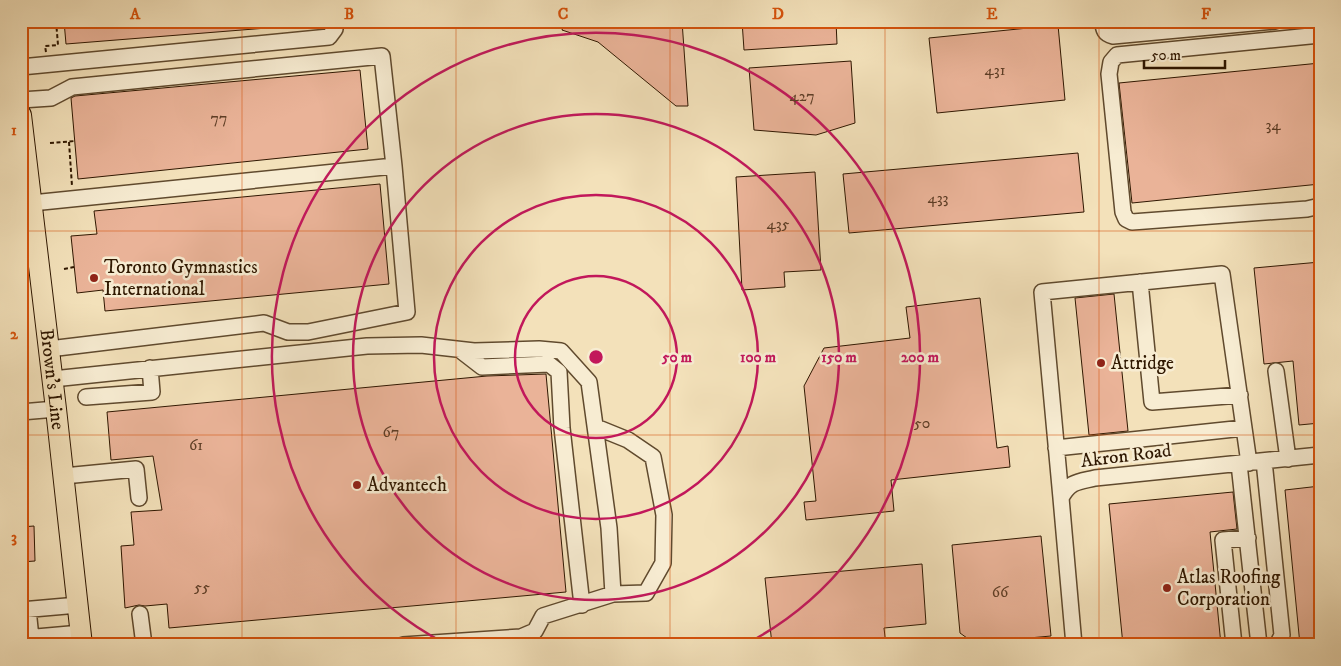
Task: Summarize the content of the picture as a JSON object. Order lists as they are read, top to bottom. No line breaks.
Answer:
{"streets":{"main road":["Brown's Line"],"street":["Akron Road"]},"places":["Toronto Gymnastics International","Attridge","Advantech","Atlas Roofing Corporation"],"house_numbers":["431","427","77","34","433","435","50","67","61","55","66"],"scale_bar":"50 m","grid":{"columns":["A","B","C","D","E","F"],"rows":["1","2","3"]},"rings":["50 m","100 m","150 m","200 m"]}
